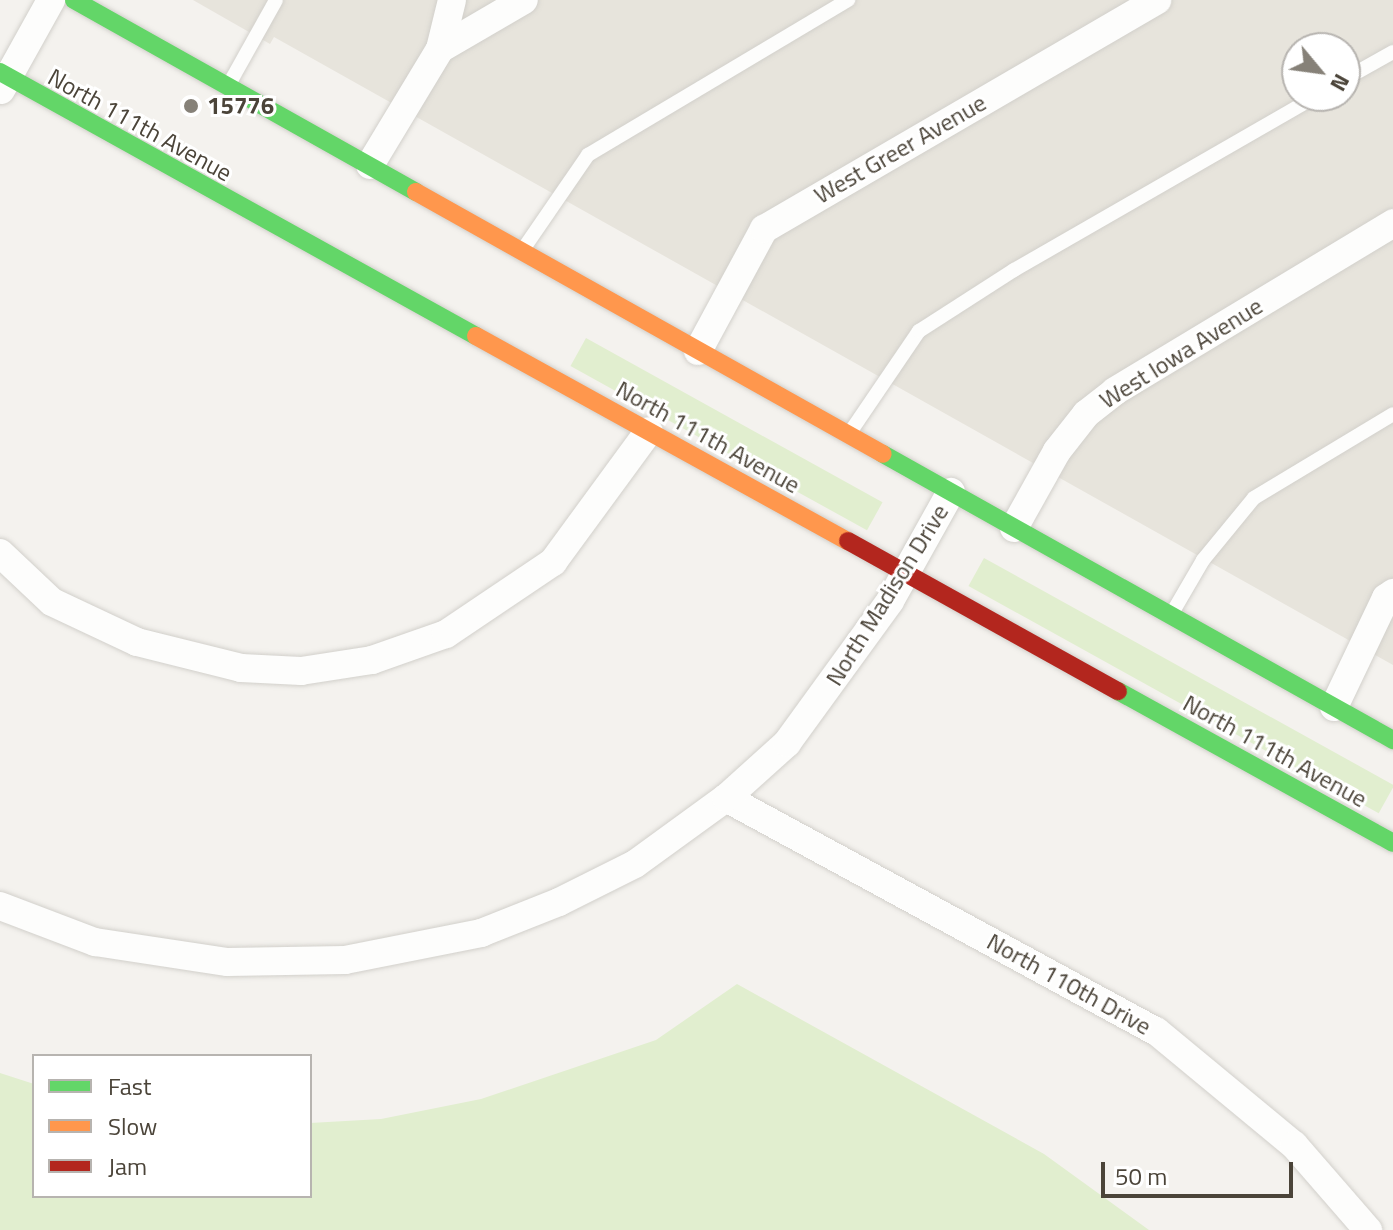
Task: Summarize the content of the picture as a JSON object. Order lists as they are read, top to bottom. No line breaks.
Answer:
{"streets":{"street":["North 111th Avenue","West Greer Avenue","West Iowa Avenue","North Madison Drive","North 110th Drive"]},"crossings":[["North 111th Avenue","North Madison Drive"],["North Madison Drive","North 110th Drive"]],"places":["15776"],"legend":["Fast","Slow","Jam"],"scale_bar":"50 m","north":"bottom right"}
